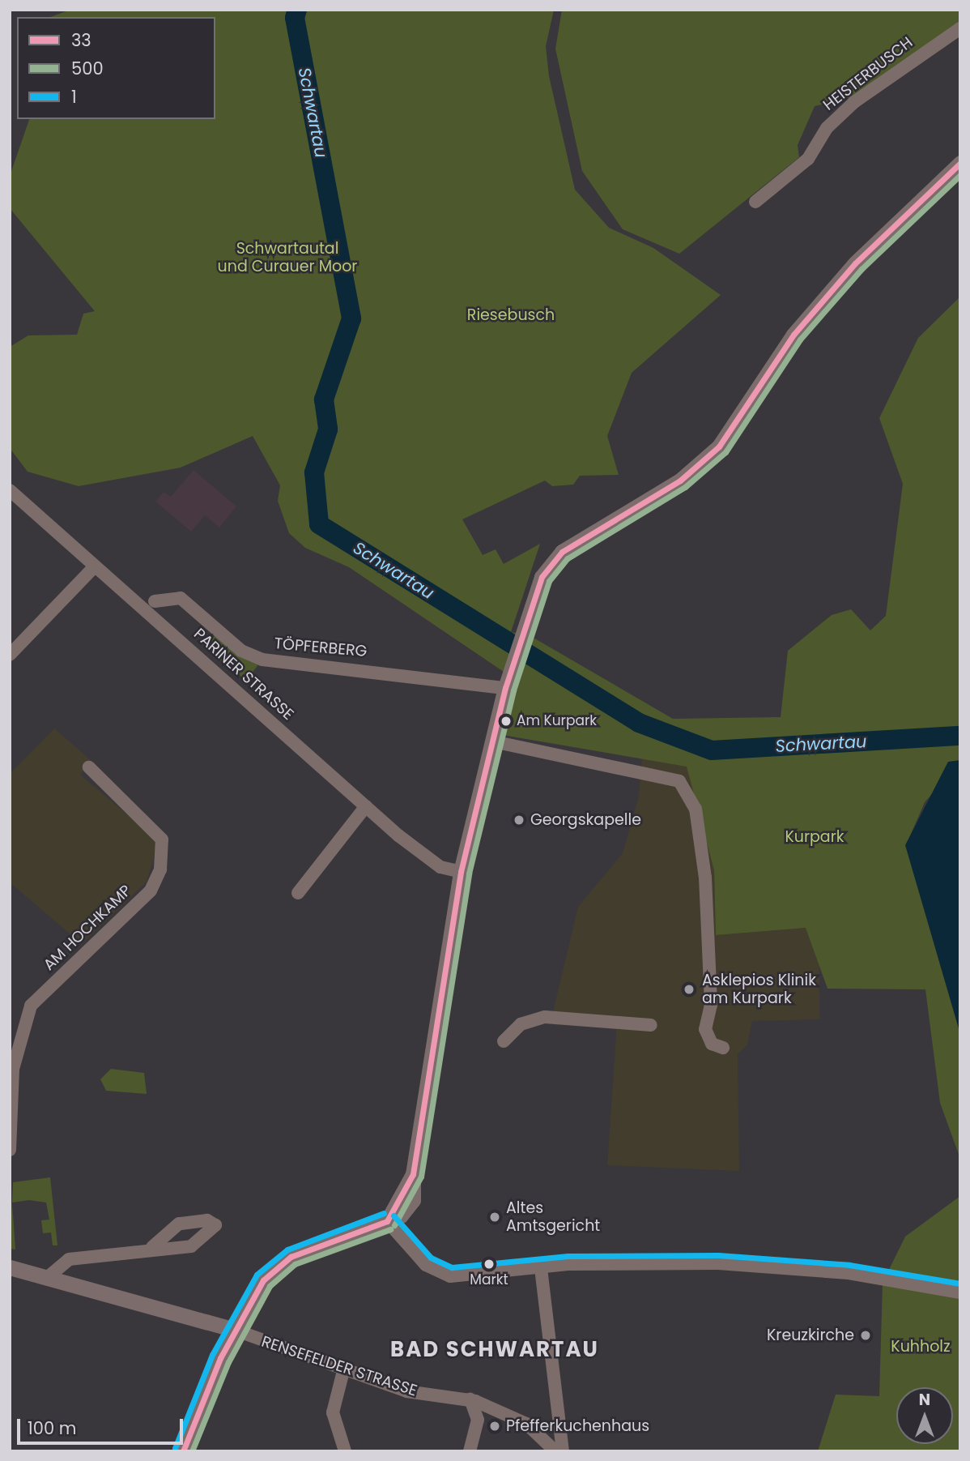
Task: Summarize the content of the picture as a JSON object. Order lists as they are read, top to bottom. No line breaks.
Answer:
{"streets":{"main road":["RENSEFELDER STRASSE"],"street":["HEISTERBUSCH","TÖPFERBERG","PARINER STRASSE","AM HOCHKAMP"]},"districts":["BAD SCHWARTAU"],"water":["Schwartau"],"parks":["Schwartautal und Curauer Moor","Riesebusch","Kurpark","Kuhholz"],"places":["Am Kurpark","Georgskapelle","Asklepios Klinik am Kurpark","Altes Amtsgericht","Markt","Kreuzkirche","Pfefferkuchenhaus"],"lines":["transit line 33","transit line 500","transit line 1"],"legend":["33","500","1"],"scale_bar":"100 m","north":"top"}
